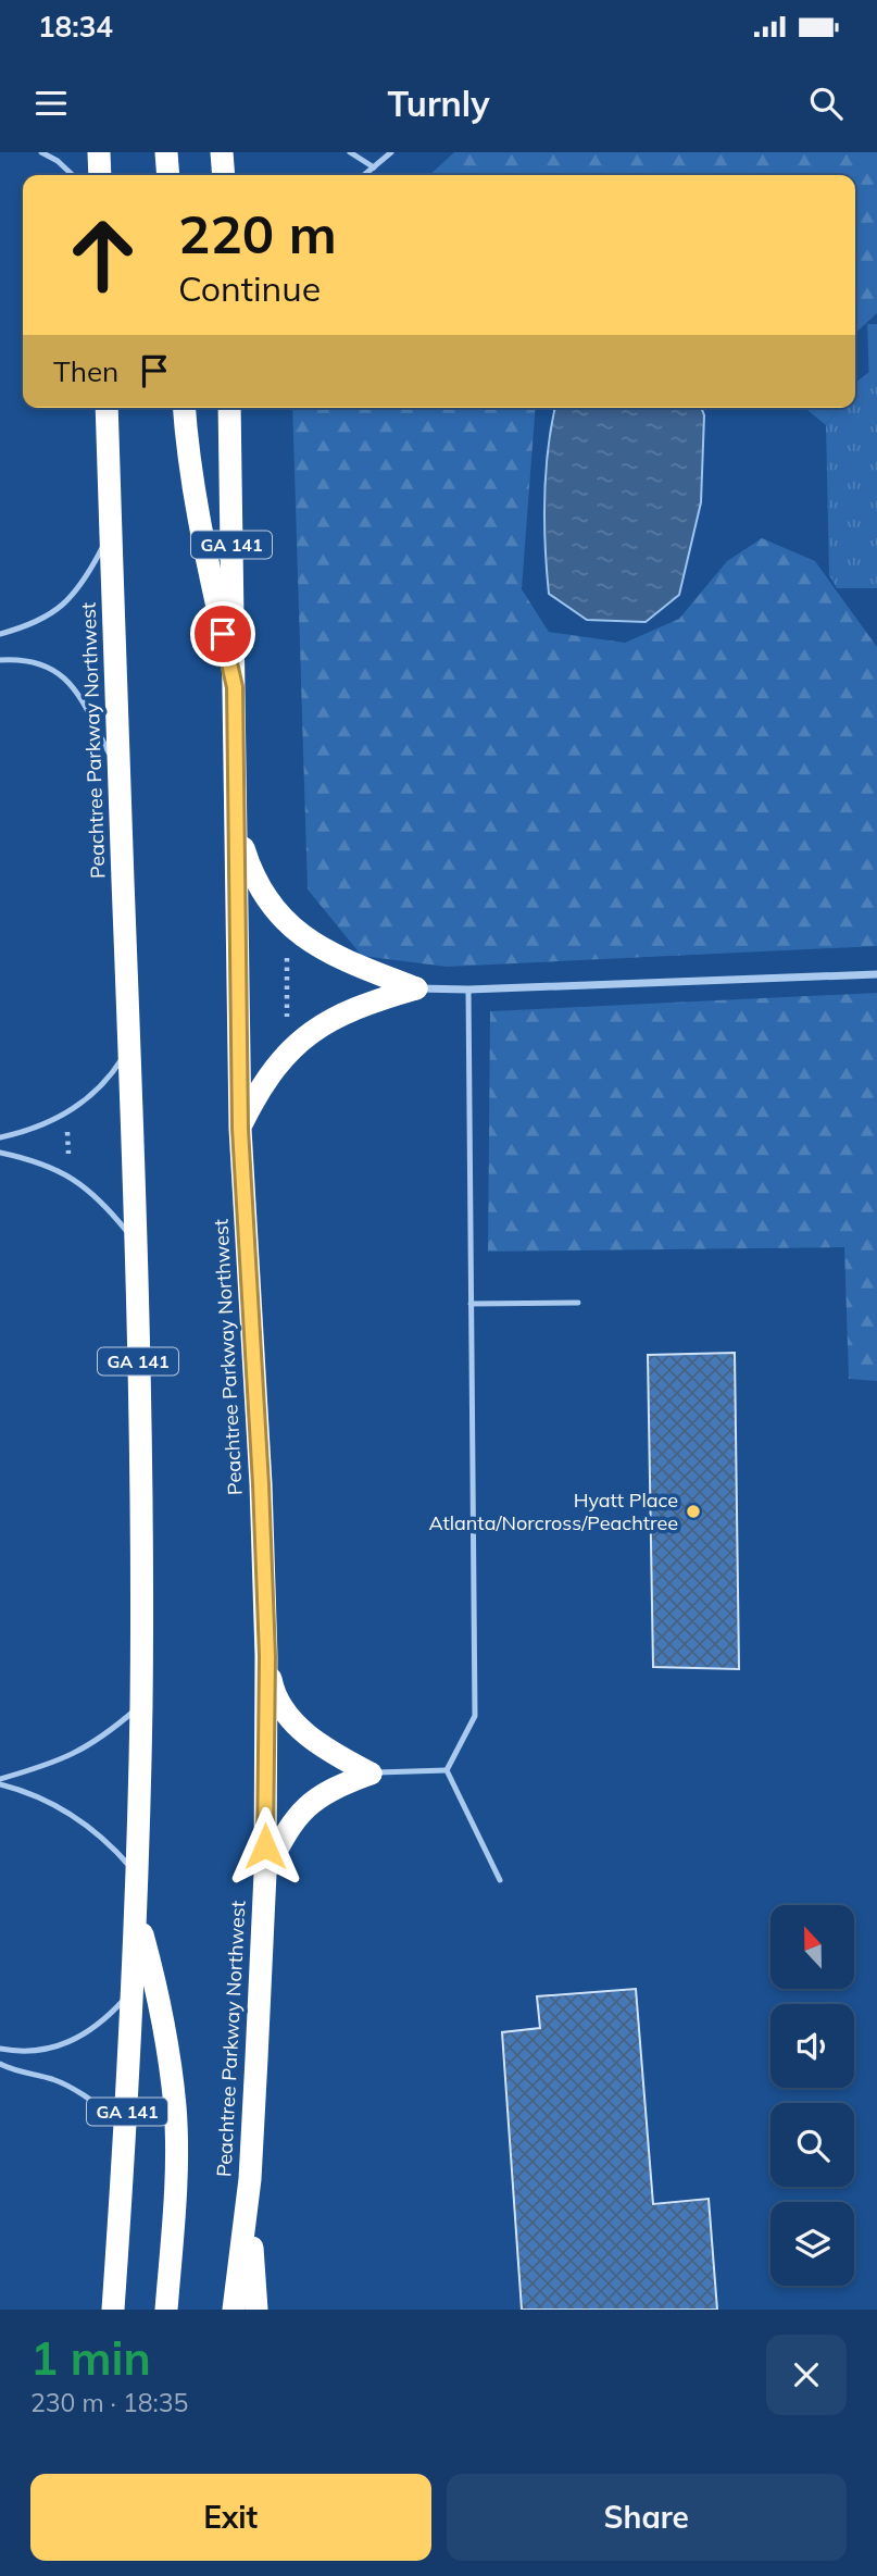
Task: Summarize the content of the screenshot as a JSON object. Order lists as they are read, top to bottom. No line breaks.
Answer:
{"streets":{"highway":["GA 141","Peachtree Parkway Northwest"]},"places":["Hyatt Place Atlanta/Norcross/Peachtree"],"north":"top","page":{"status":"18:34","header":"Turnly","turn":["220 m","Continue"],"then":"Then","heading":["1 min","230 m · 18:35"],"buttons":["Exit","Share"]}}
